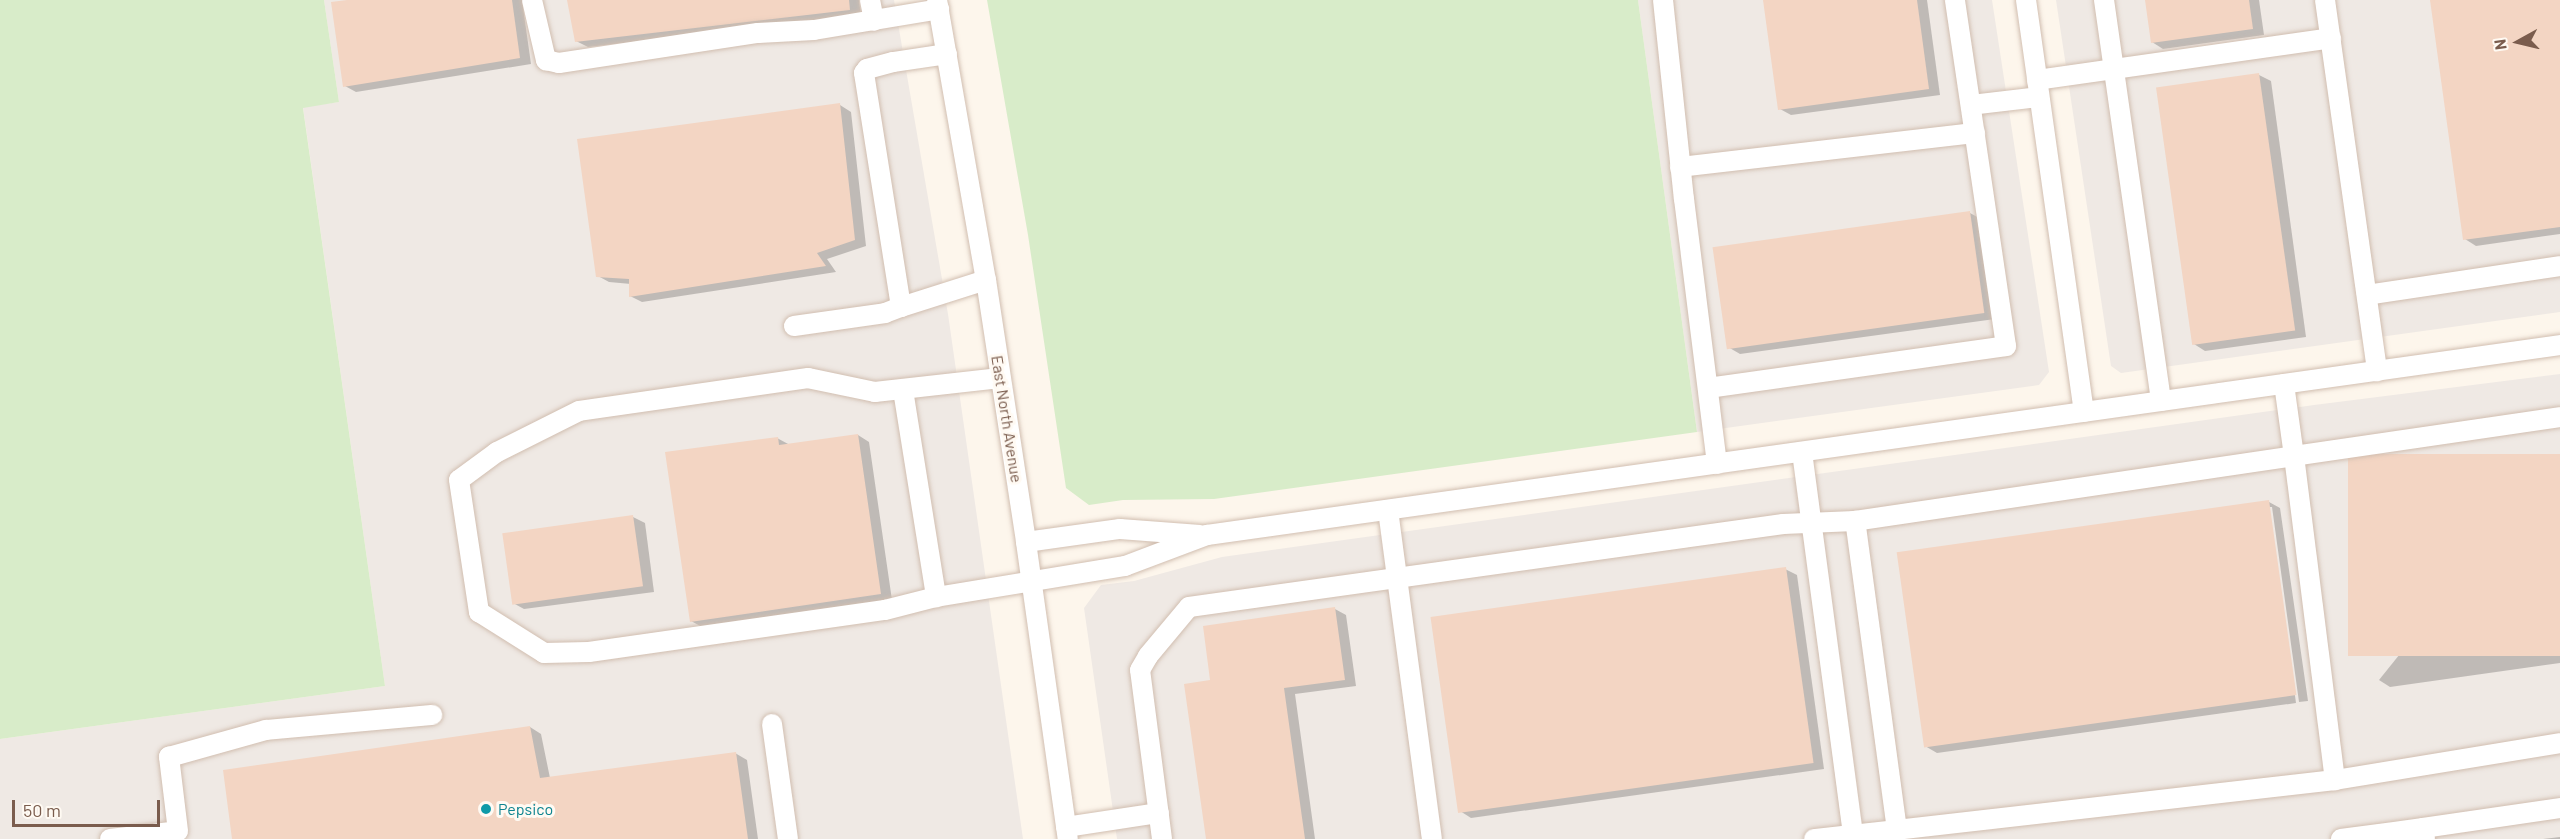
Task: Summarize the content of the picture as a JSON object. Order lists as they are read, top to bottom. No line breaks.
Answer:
{"streets":{"street":["East North Avenue"]},"places":["Pepsico"],"scale_bar":"50 m","north":"left"}
